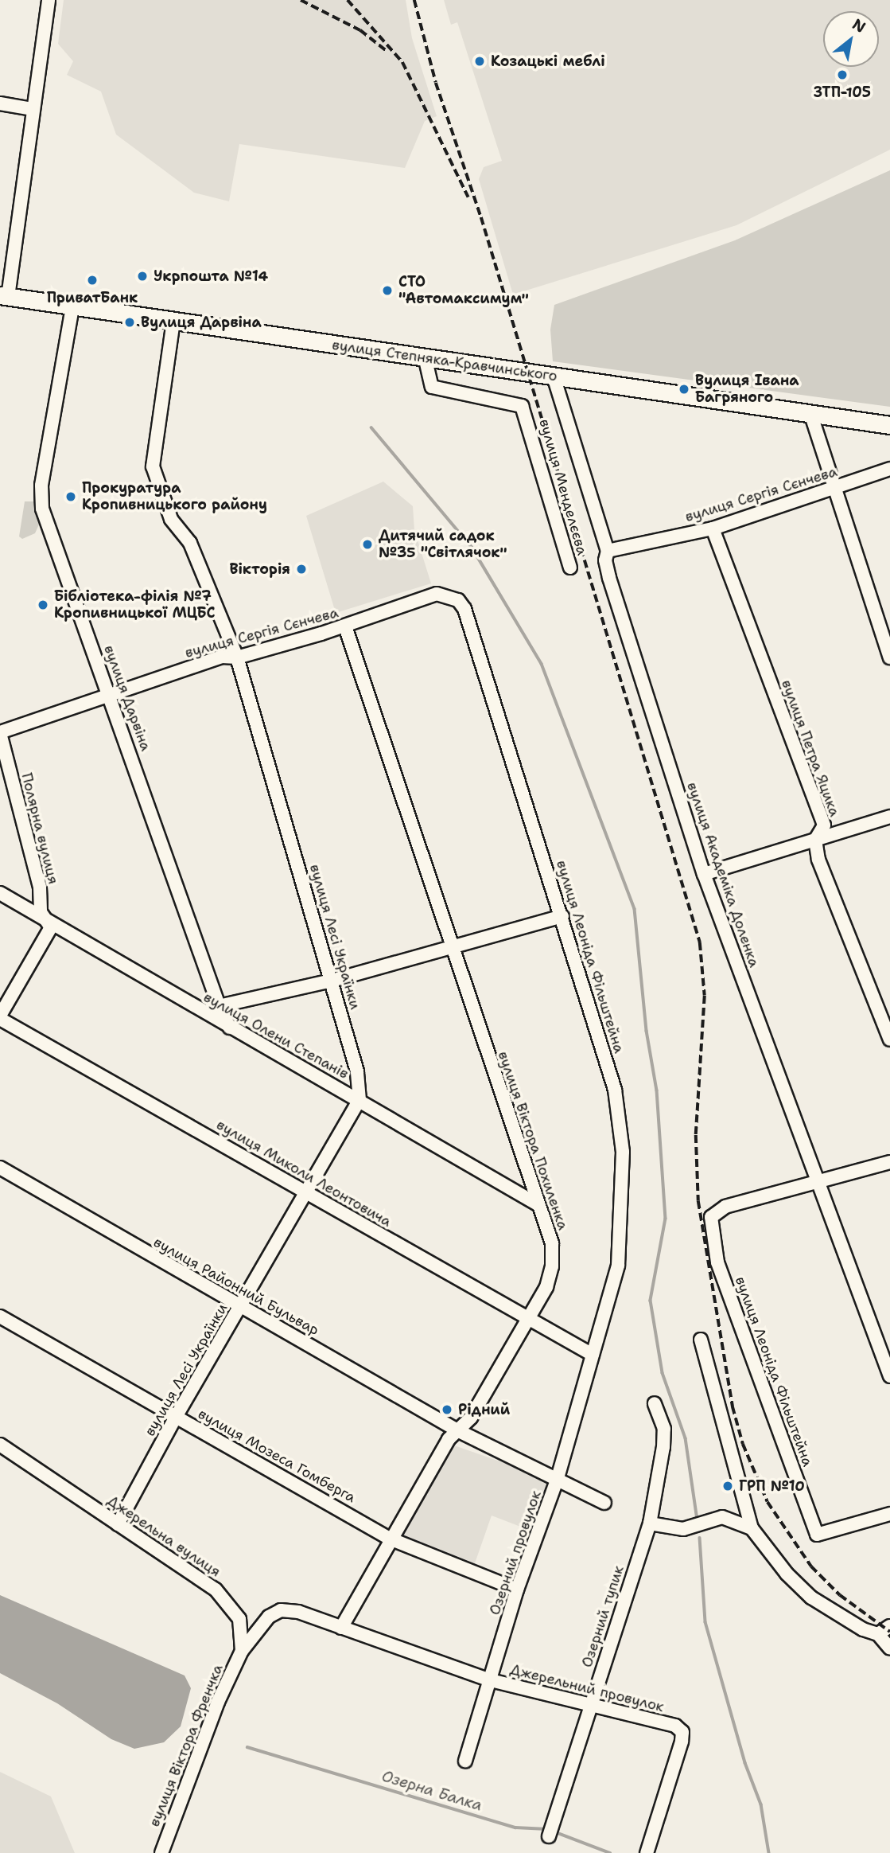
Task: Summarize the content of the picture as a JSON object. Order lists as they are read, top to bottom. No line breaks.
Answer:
{"streets":{"main road":["вулиця Степняка-Кравчинського"],"street":["вулиця Менделєєва","вулиця Сергія Сєнчева","вулиця Дарвіна","вулиця Петра Яцика","Полярна вулиця","вулиця Академіка Доленка","вулиця Лесі Українки","вулиця Леоніда Фільштейна","вулиця Олени Степанів","вулиця Віктора Похиленка","вулиця Миколи Леонтовича","вулиця Районний Бульвар","вулиця Мозеса Гомберга","Джерельна вулиця","Озерний провулок","Озерний тупик","Джерельний провулок","вулиця Віктора Френчка"]},"crossings":[["вулиця Степняка-Кравчинського","вулиця Менделєєва"],["вулиця Степняка-Кравчинського","вулиця Дарвіна"],["вулиця Степняка-Кравчинського","вулиця Академіка Доленка"],["вулиця Степняка-Кравчинського","вулиця Лесі Українки"],["вулиця Сергія Сєнчева","вулиця Дарвіна"],["вулиця Сергія Сєнчева","вулиця Петра Яцика"],["вулиця Сергія Сєнчева","Полярна вулиця"],["вулиця Сергія Сєнчева","вулиця Академіка Доленка"],["вулиця Сергія Сєнчева","вулиця Лесі Українки"],["вулиця Сергія Сєнчева","вулиця Леоніда Фільштейна"],["вулиця Сергія Сєнчева","вулиця Віктора Похиленка"],["вулиця Дарвіна","вулиця Олени Степанів"],["Полярна вулиця","вулиця Олени Степанів"],["Полярна вулиця","вулиця Миколи Леонтовича"],["вулиця Академіка Доленка","вулиця Леоніда Фільштейна"],["вулиця Лесі Українки","вулиця Олени Степанів"],["вулиця Лесі Українки","вулиця Миколи Леонтовича"],["вулиця Лесі Українки","вулиця Районний Бульвар"],["вулиця Лесі Українки","вулиця Мозеса Гомберга"],["вулиця Лесі Українки","Джерельна вулиця"],["вулиця Леоніда Фільштейна","вулиця Миколи Леонтовича"],["вулиця Леоніда Фільштейна","Озерний провулок"],["вулиця Олени Степанів","вулиця Віктора Похиленка"],["вулиця Віктора Похиленка","вулиця Миколи Леонтовича"],["вулиця Віктора Похиленка","вулиця Районний Бульвар"],["вулиця Віктора Похиленка","вулиця Мозеса Гомберга"],["вулиця Миколи Леонтовича","Озерний провулок"],["вулиця Районний Бульвар","Озерний провулок"],["вулиця Мозеса Гомберга","Озерний провулок"],["Джерельна вулиця","вулиця Віктора Френчка"],["Озерний провулок","Джерельний провулок"],["Озерний тупик","Джерельний провулок"]],"water":["Озерна Балка"],"places":["Козацькі меблі","ЗТП-105","Укрпошта №14","ПриватБанк","СТО \"Автомаксимум\"","Вулиця Дарвіна","Вулиця Івана Багряного","Прокуратура Кропивницького району","Дитячий садок №35 \"Світлячок\"","Вікторія","Бібліотека-філія №7 Кропивницької МЦБС","Рідний","ГРП №10"],"north":"top right"}
